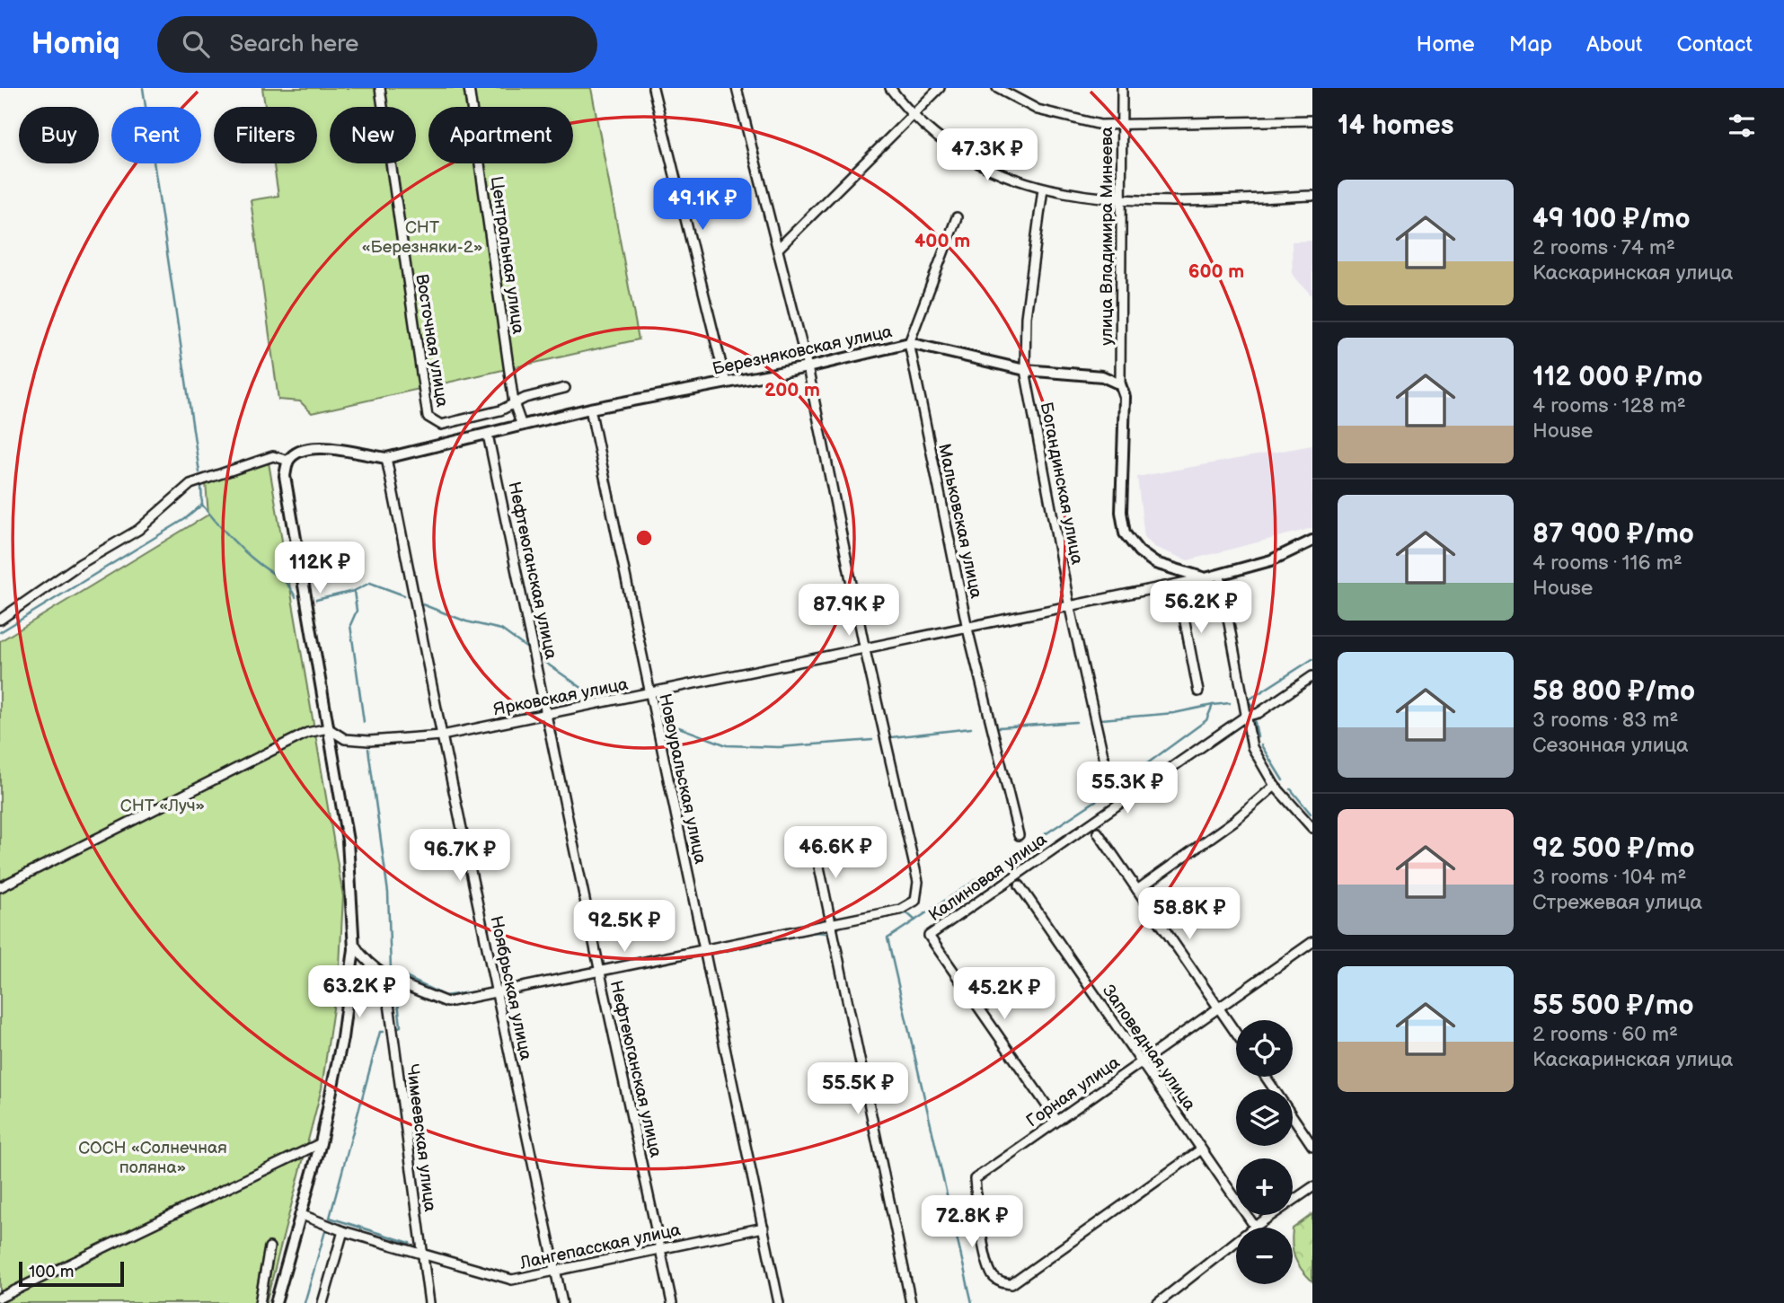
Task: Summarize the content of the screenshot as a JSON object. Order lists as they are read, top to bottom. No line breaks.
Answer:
{"streets":{"street":["улица Владимира Минеева","Центральная улица","Восточная улица","Березняковская улица","Богандинская улица","Мальковская улица","Нефтеюганская улица","Ярковская улица","Новоуральская улица","Калиновая улица","Ноябрьская улица","Заповедная улица","Горная улица","Чимеевская улица","Лангепасская улица"]},"crossings":[["улица Владимира Минеева","Березняковская улица"],["Центральная улица","Восточная улица"],["Центральная улица","Березняковская улица"],["Березняковская улица","Богандинская улица"],["Березняковская улица","Мальковская улица"],["Березняковская улица","Нефтеюганская улица"],["Березняковская улица","Новоуральская улица"],["Березняковская улица","Ноябрьская улица"],["Богандинская улица","Ярковская улица"],["Мальковская улица","Ярковская улица"],["Нефтеюганская улица","Ярковская улица"],["Нефтеюганская улица","Лангепасская улица"],["Ярковская улица","Новоуральская улица"],["Ярковская улица","Ноябрьская улица"],["Новоуральская улица","Лангепасская улица"],["Калиновая улица","Горная улица"],["Ноябрьская улица","Лангепасская улица"],["Заповедная улица","Горная улица"],["Чимеевская улица","Лангепасская улица"]],"parks":["СНТ «Березняки-2»","СНТ «Луч»","СОСН «Солнечная поляна»"],"scale_bar":"100 m","page":{"header":"Homiq","search":"Search here","nav":["Home","Map","About","Contact"],"heading":"14 homes","chip":["Buy","Rent","Filters","New","Apartment"],"price":["47.3K ₽","49.1K ₽","112K ₽","56.2K ₽","87.9K ₽","55.3K ₽","46.6K ₽","96.7K ₽","58.8K ₽","92.5K ₽","63.2K ₽","45.2K ₽","55.5K ₽","72.8K ₽"],"list":[{"name":"49 100 ₽/mo","note":"2 rooms · 74 m² · Каскаринская улица"},{"name":"112 000 ₽/mo","note":"4 rooms · 128 m² · House"},{"name":"87 900 ₽/mo","note":"4 rooms · 116 m² · House"},{"name":"58 800 ₽/mo","note":"3 rooms · 83 m² · Сезонная улица"},{"name":"92 500 ₽/mo","note":"3 rooms · 104 m² · Стрежевая улица"},{"name":"55 500 ₽/mo","note":"2 rooms · 60 m² · Каскаринская улица"}],"map_buttons":["+","−"],"scale":"100 m"},"rings":["400 m","600 m","200 m"]}
